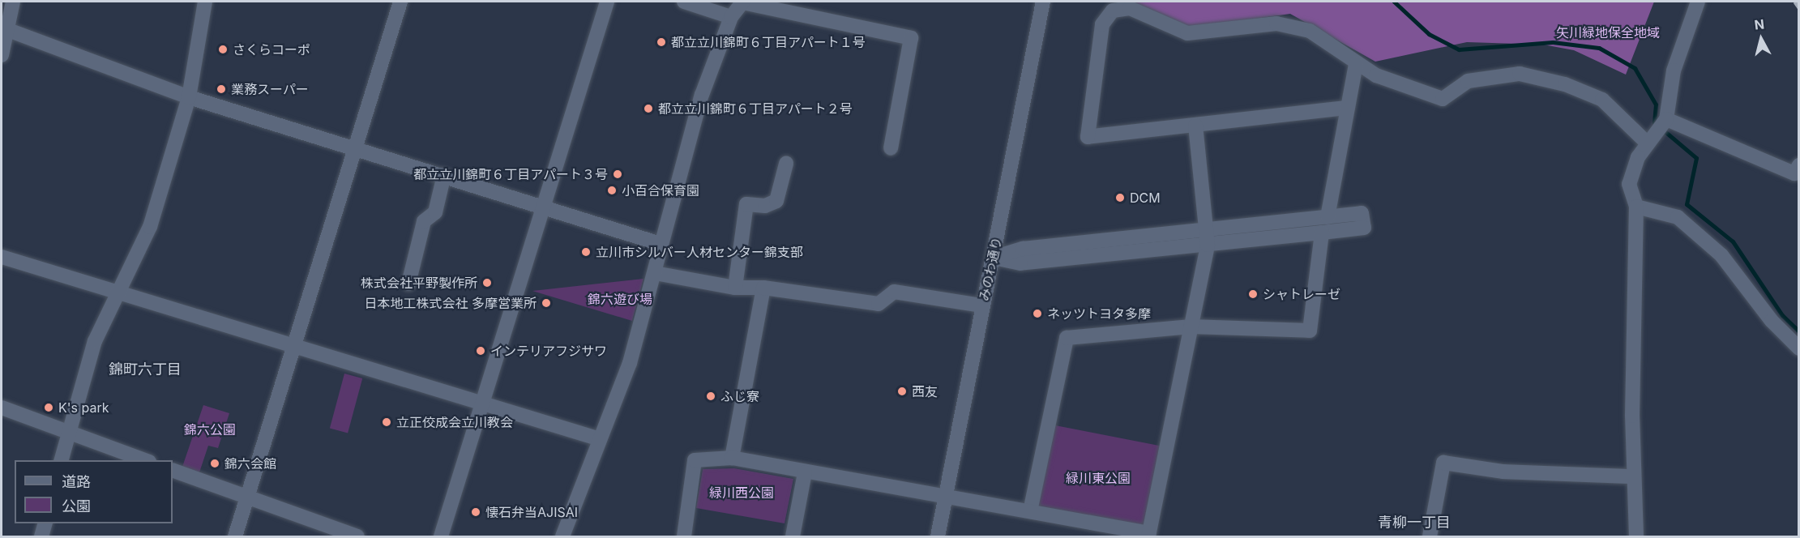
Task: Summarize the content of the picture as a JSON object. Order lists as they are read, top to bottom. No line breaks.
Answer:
{"streets":{"street":["みのわ通り"]},"districts":["錦町六丁目","青柳一丁目"],"parks":["矢川緑地保全地域","錦六遊び場","錦六公園","緑川東公園","緑川西公園"],"places":["都立立川錦町６丁目アパート１号","さくらコーポ","業務スーパー","都立立川錦町６丁目アパート２号","都立立川錦町６丁目アパート３号","小百合保育園","DCM","立川市シルバー人材センター錦支部","株式会社平野製作所","シャトレーゼ","日本地工株式会社 多摩営業所","ネッツトヨタ多摩","インテリアフジサワ","西友","ふじ寮","K's park","立正佼成会立川教会","錦六会館","懐石弁当AJISAI"],"legend":["道路","公園"],"north":"top"}
